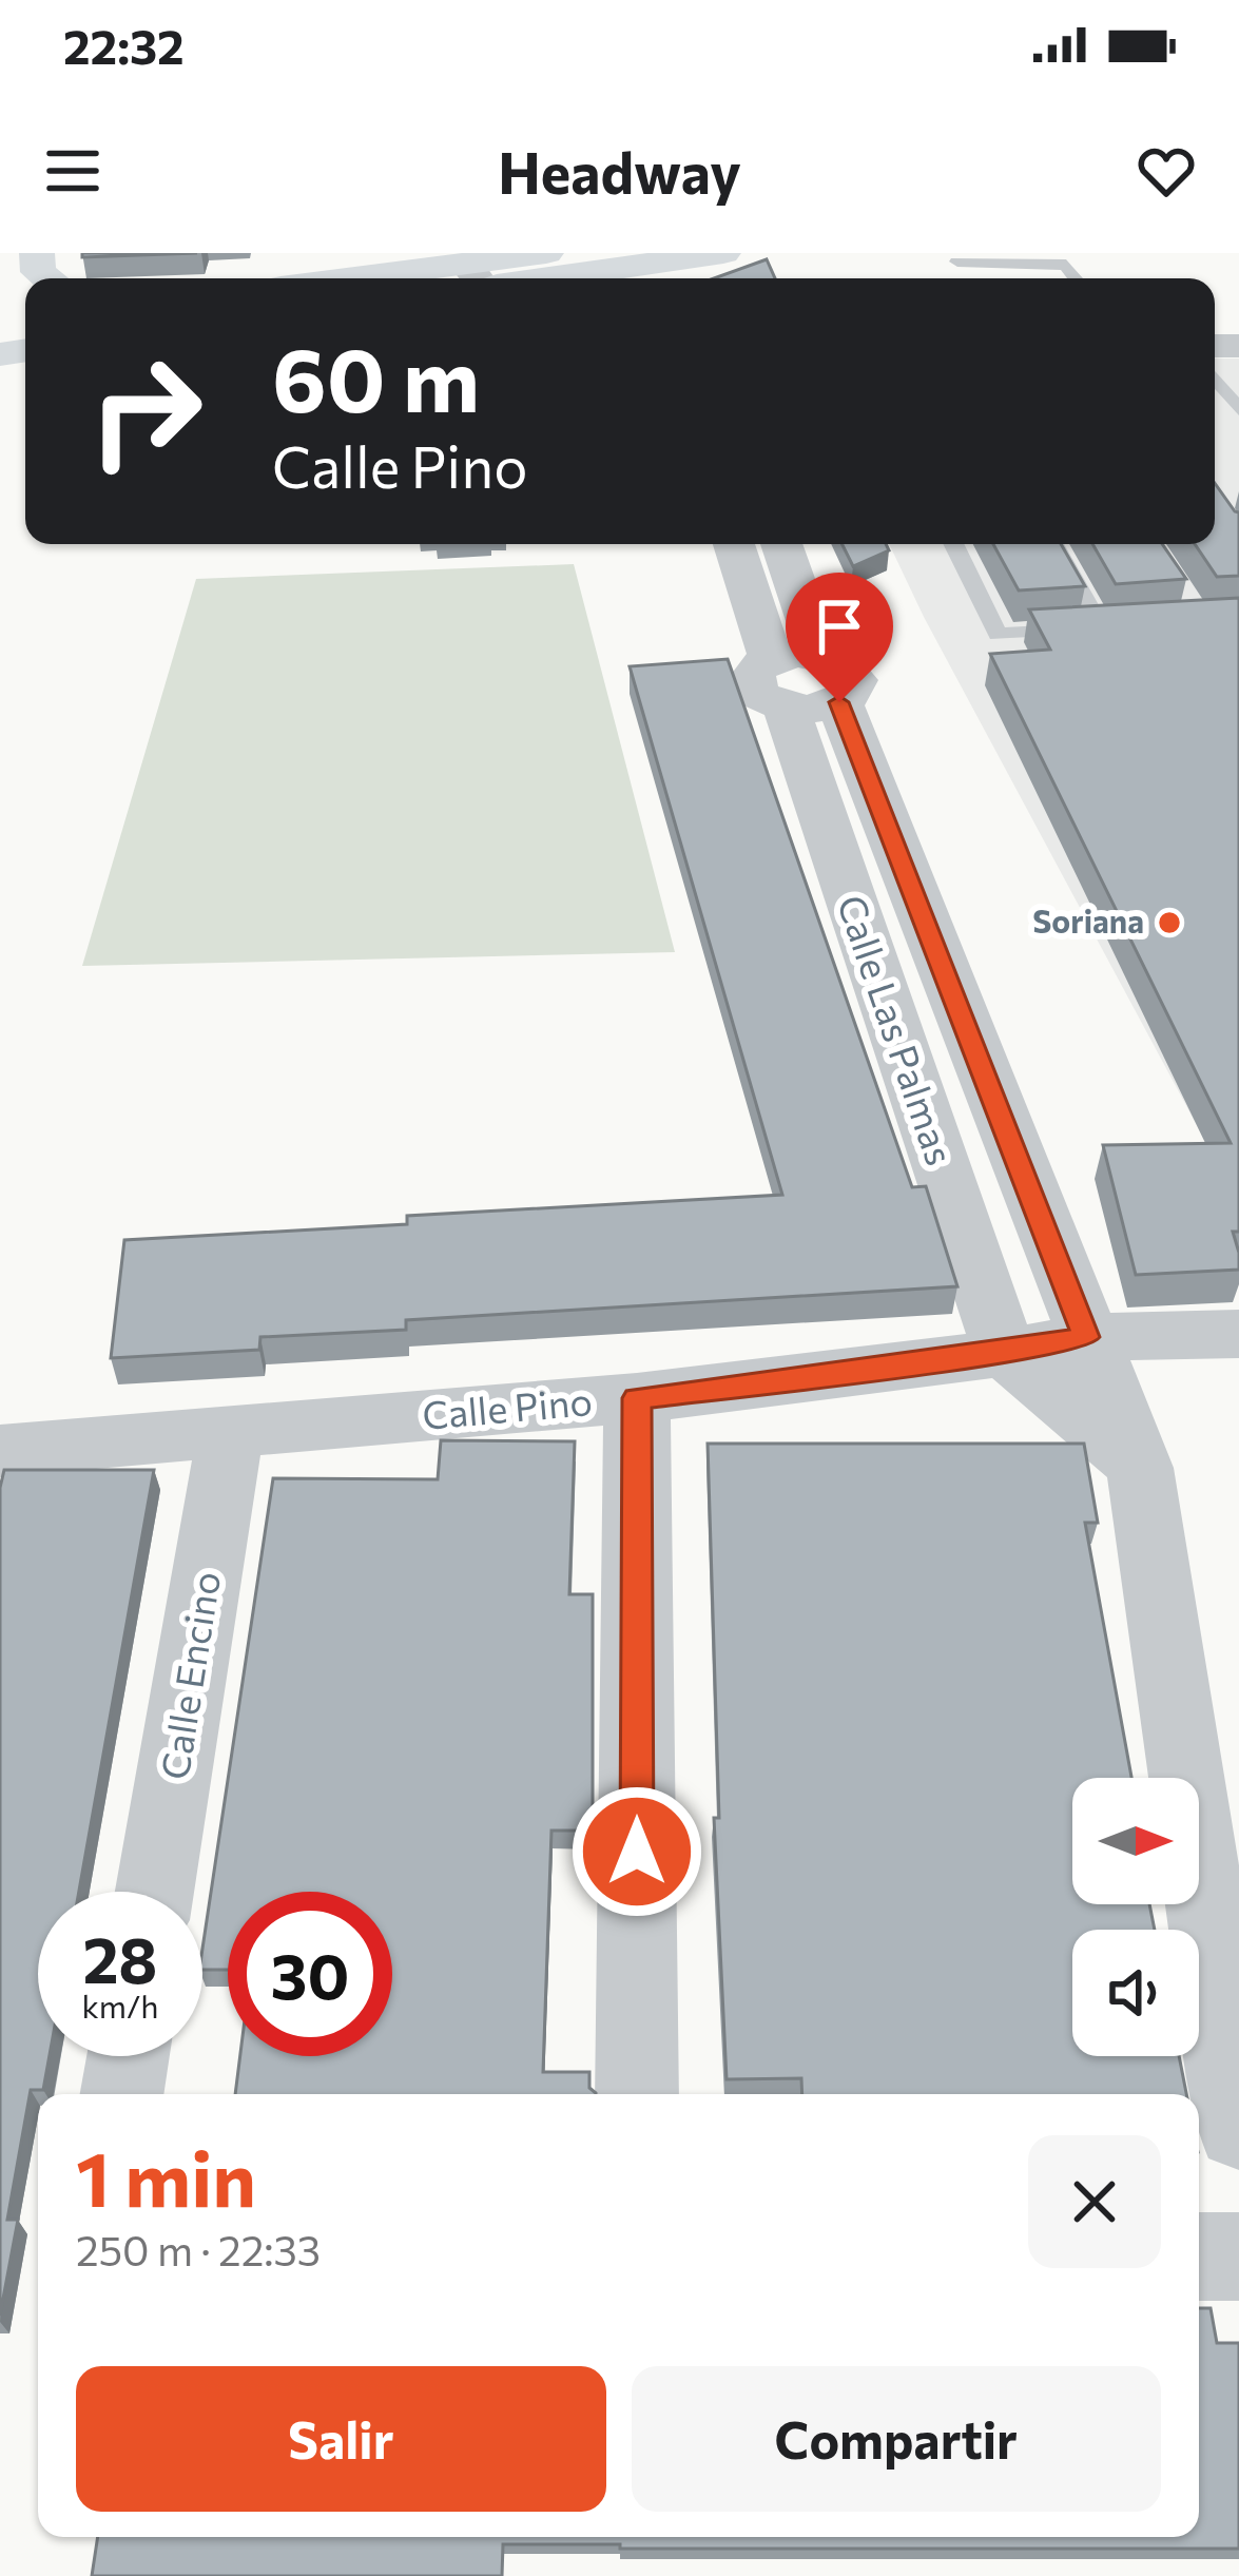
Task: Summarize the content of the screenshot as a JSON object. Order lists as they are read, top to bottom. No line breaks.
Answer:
{"streets":{"street":["Calle Las Palmas","Calle Pino","Calle Encino"]},"crossings":[["Calle Las Palmas","Calle Pino"],["Calle Pino","Calle Encino"]],"places":["Soriana"],"north":"right","page":{"status":"22:32","header":"Headway","turn":["60 m","Calle Pino"],"speed":"28 km/h","limit":"30","heading":["1 min","250 m · 22:33"],"buttons":["Salir","Compartir"]}}
